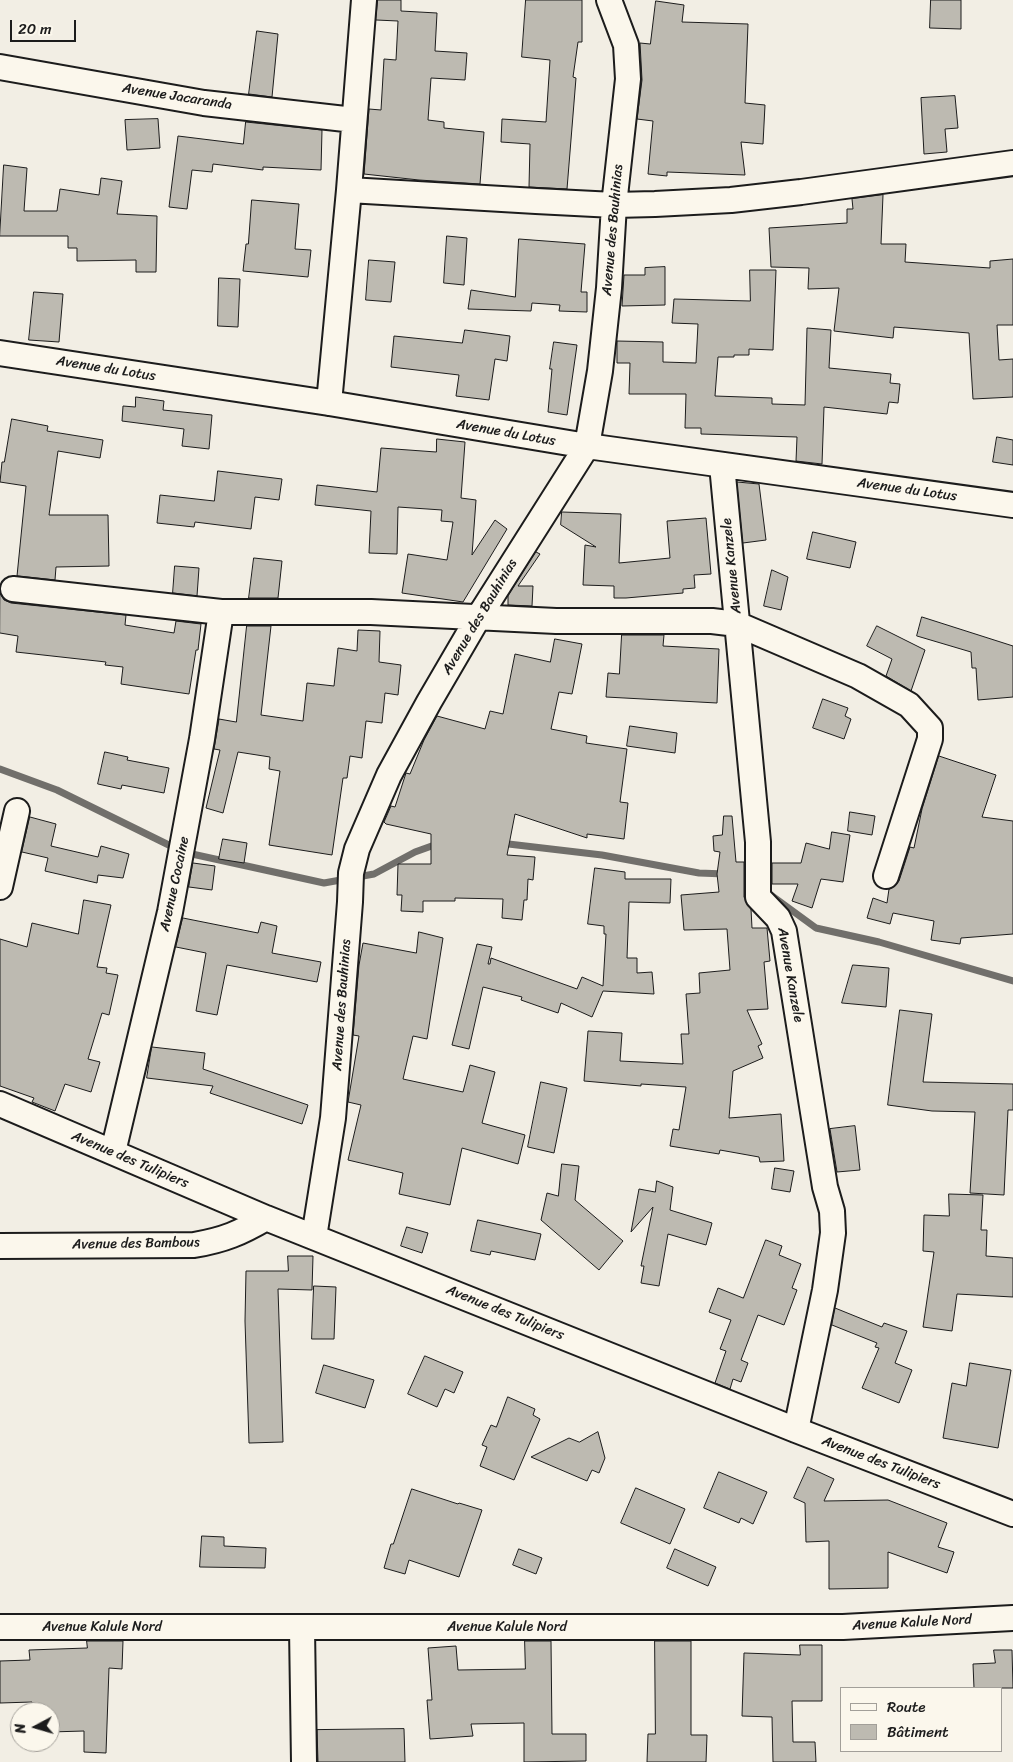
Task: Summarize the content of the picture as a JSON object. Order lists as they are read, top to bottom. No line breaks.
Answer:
{"streets":{"street":["Avenue Jacaranda","Avenue des Bauhinias","Avenue du Lotus","Avenue Kanzele","Avenue Cocaine","Avenue des Tulipiers","Avenue des Bambous","Avenue Kalule Nord"]},"crossings":[["Avenue des Bauhinias","Avenue du Lotus"],["Avenue des Bauhinias","Avenue des Tulipiers"],["Avenue du Lotus","Avenue Kanzele"],["Avenue Kanzele","Avenue des Tulipiers"],["Avenue Cocaine","Avenue des Tulipiers"],["Avenue des Tulipiers","Avenue des Bambous"]],"legend":["Route","Bâtiment"],"scale_bar":"20 m","north":"left"}
